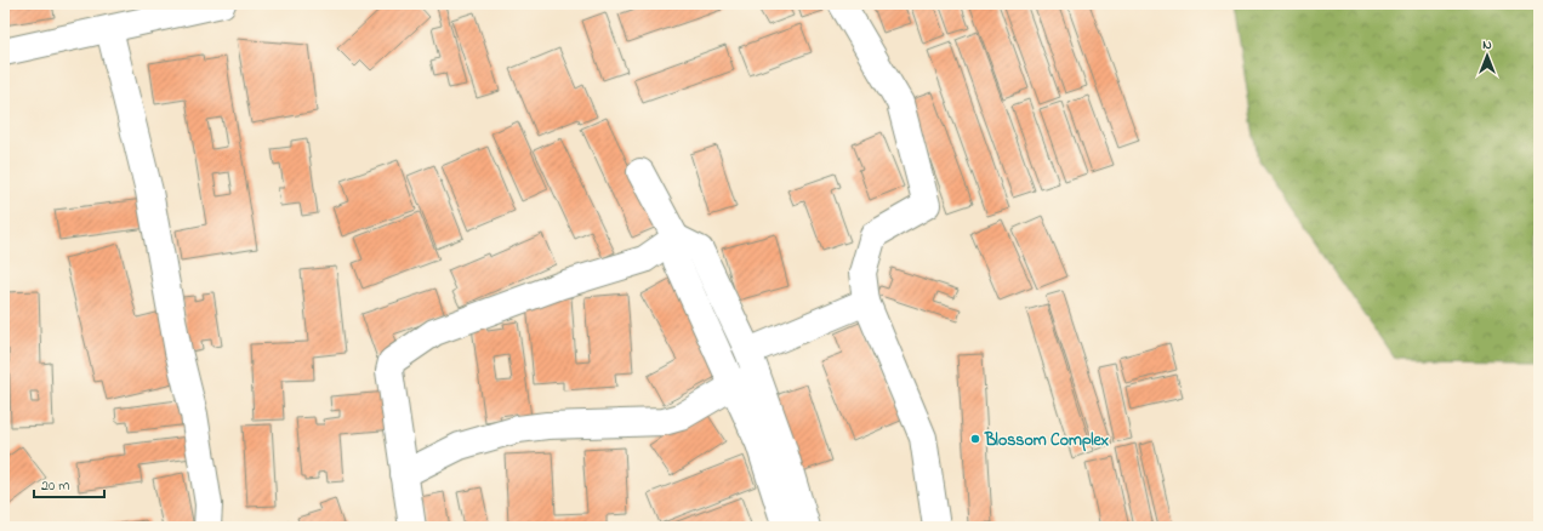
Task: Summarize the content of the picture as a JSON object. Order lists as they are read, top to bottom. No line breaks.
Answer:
{"places":["Blossom Complex"],"scale_bar":"20 m","north":"top"}
